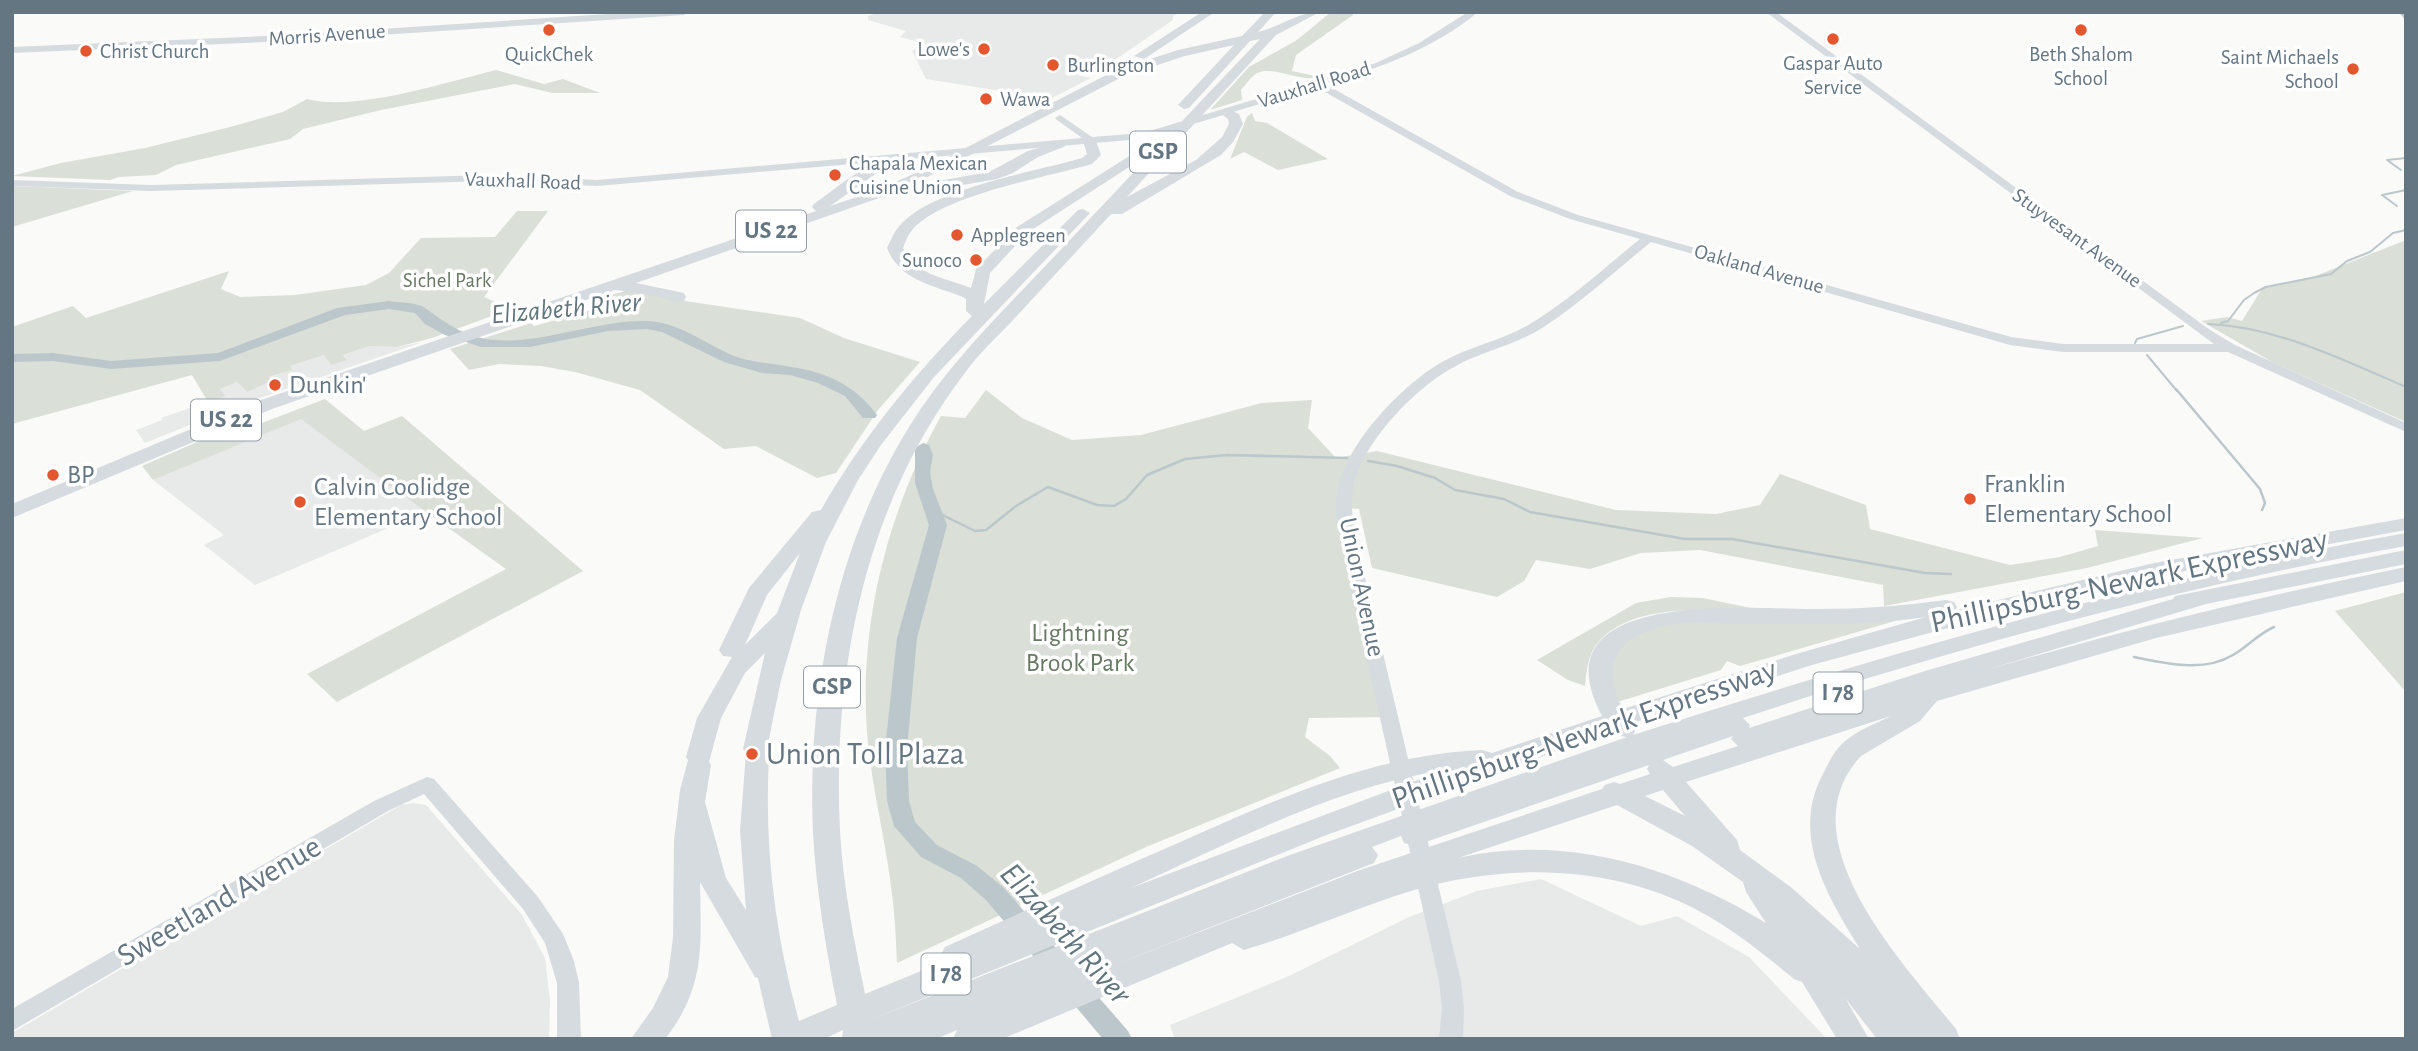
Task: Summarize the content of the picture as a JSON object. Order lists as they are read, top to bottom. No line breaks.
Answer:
{"streets":{"highway":["GSP","US 22","Phillipsburg-Newark Expressway","I 78"],"main road":["Morris Avenue"],"street":["Vauxhall Road","Stuyvesant Avenue","Oakland Avenue","Union Avenue","Sweetland Avenue"]},"crossings":[["Vauxhall Road","Oakland Avenue"],["GSP","Phillipsburg-Newark Expressway"],["Stuyvesant Avenue","Oakland Avenue"],["Oakland Avenue","Union Avenue"]],"water":["Elizabeth River"],"parks":["Sichel Park","Lightning Brook Park"],"places":["QuickChek","Beth Shalom School","Gaspar Auto Service","Lowe's","Christ Church","Burlington","Saint Michaels School","Wawa","Chapala Mexican Cuisine Union","Applegreen","Sunoco","Dunkin'","BP","Franklin Elementary School","Calvin Coolidge Elementary School","Union Toll Plaza"]}
